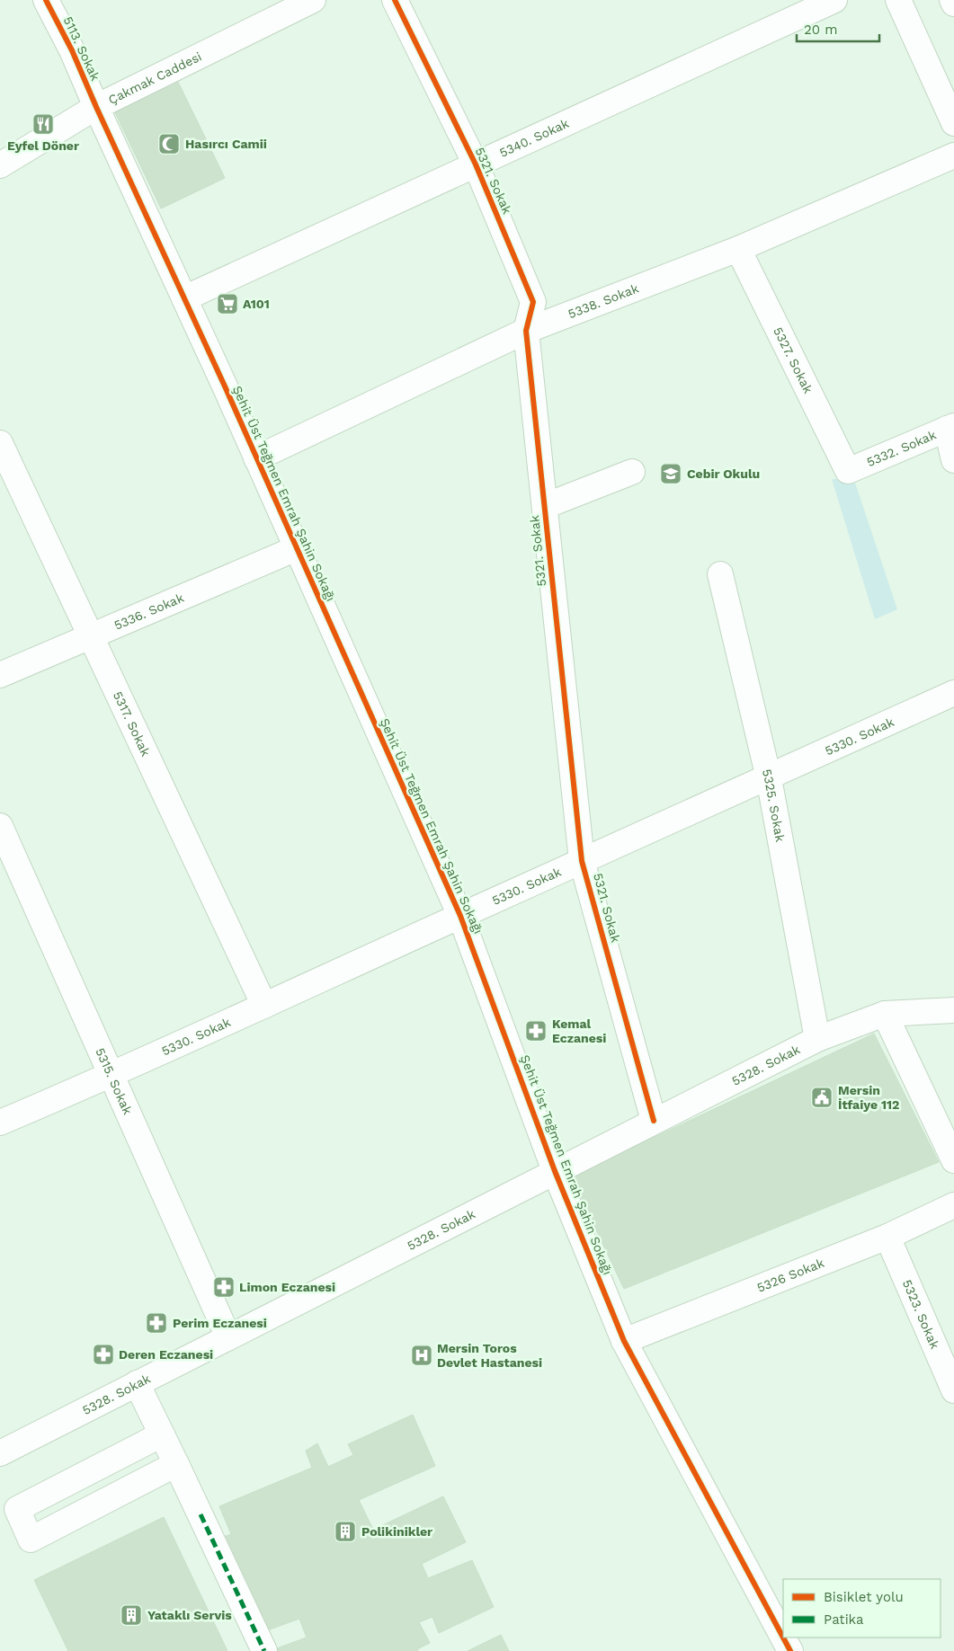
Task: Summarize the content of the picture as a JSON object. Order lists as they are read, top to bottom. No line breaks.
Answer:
{"streets":{"street":["5113. Sokak","Çakmak Caddesi","5340. Sokak","5321. Sokak","5338. Sokak","5327. Sokak","5332. Sokak","Şehit Üst Teğmen Emrah Şahin Sokağı","5336. Sokak","5317. Sokak","5330. Sokak","5325. Sokak","5328. Sokak","5315. Sokak","5326 Sokak","5323. Sokak"]},"crossings":[["5113. Sokak","Çakmak Caddesi"],["5113. Sokak","Şehit Üst Teğmen Emrah Şahin Sokağı"],["Çakmak Caddesi","Şehit Üst Teğmen Emrah Şahin Sokağı"],["5340. Sokak","5321. Sokak"],["5340. Sokak","Şehit Üst Teğmen Emrah Şahin Sokağı"],["5321. Sokak","5338. Sokak"],["5321. Sokak","5330. Sokak"],["5321. Sokak","5328. Sokak"],["5338. Sokak","5327. Sokak"],["5338. Sokak","Şehit Üst Teğmen Emrah Şahin Sokağı"],["5327. Sokak","5332. Sokak"],["Şehit Üst Teğmen Emrah Şahin Sokağı","5336. Sokak"],["Şehit Üst Teğmen Emrah Şahin Sokağı","5330. Sokak"],["Şehit Üst Teğmen Emrah Şahin Sokağı","5328. Sokak"],["Şehit Üst Teğmen Emrah Şahin Sokağı","5326 Sokak"],["5336. Sokak","5317. Sokak"],["5317. Sokak","5330. Sokak"],["5330. Sokak","5325. Sokak"],["5330. Sokak","5315. Sokak"],["5325. Sokak","5328. Sokak"],["5328. Sokak","5315. Sokak"],["5326 Sokak","5323. Sokak"]],"places":{"restaurant":["Eyfel Döner"],"mosque":["Hasırcı Camii"],"supermarket":["A101"],"school or university":["Cebir Okulu"],"pharmacy":["Kemal Eczanesi","Limon Eczanesi","Perim Eczanesi","Deren Eczanesi"],"public building":["Mersin İtfaiye 112"],"hospital":["Mersin Toros Devlet Hastanesi"],"building":["Polikinikler","Yataklı Servis"]},"legend":["Bisiklet yolu","Patika"],"scale_bar":"20 m"}
